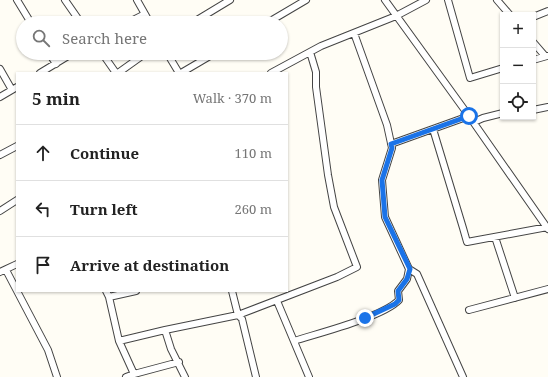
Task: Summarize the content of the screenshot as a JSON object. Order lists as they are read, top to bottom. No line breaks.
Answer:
{"page":{"map_buttons":["+","−"],"search":"Search here","heading":["5 min","Walk · 370 m"],"list":[["Continue","110 m"],["Turn left","260 m"],"Arrive at destination"]}}
